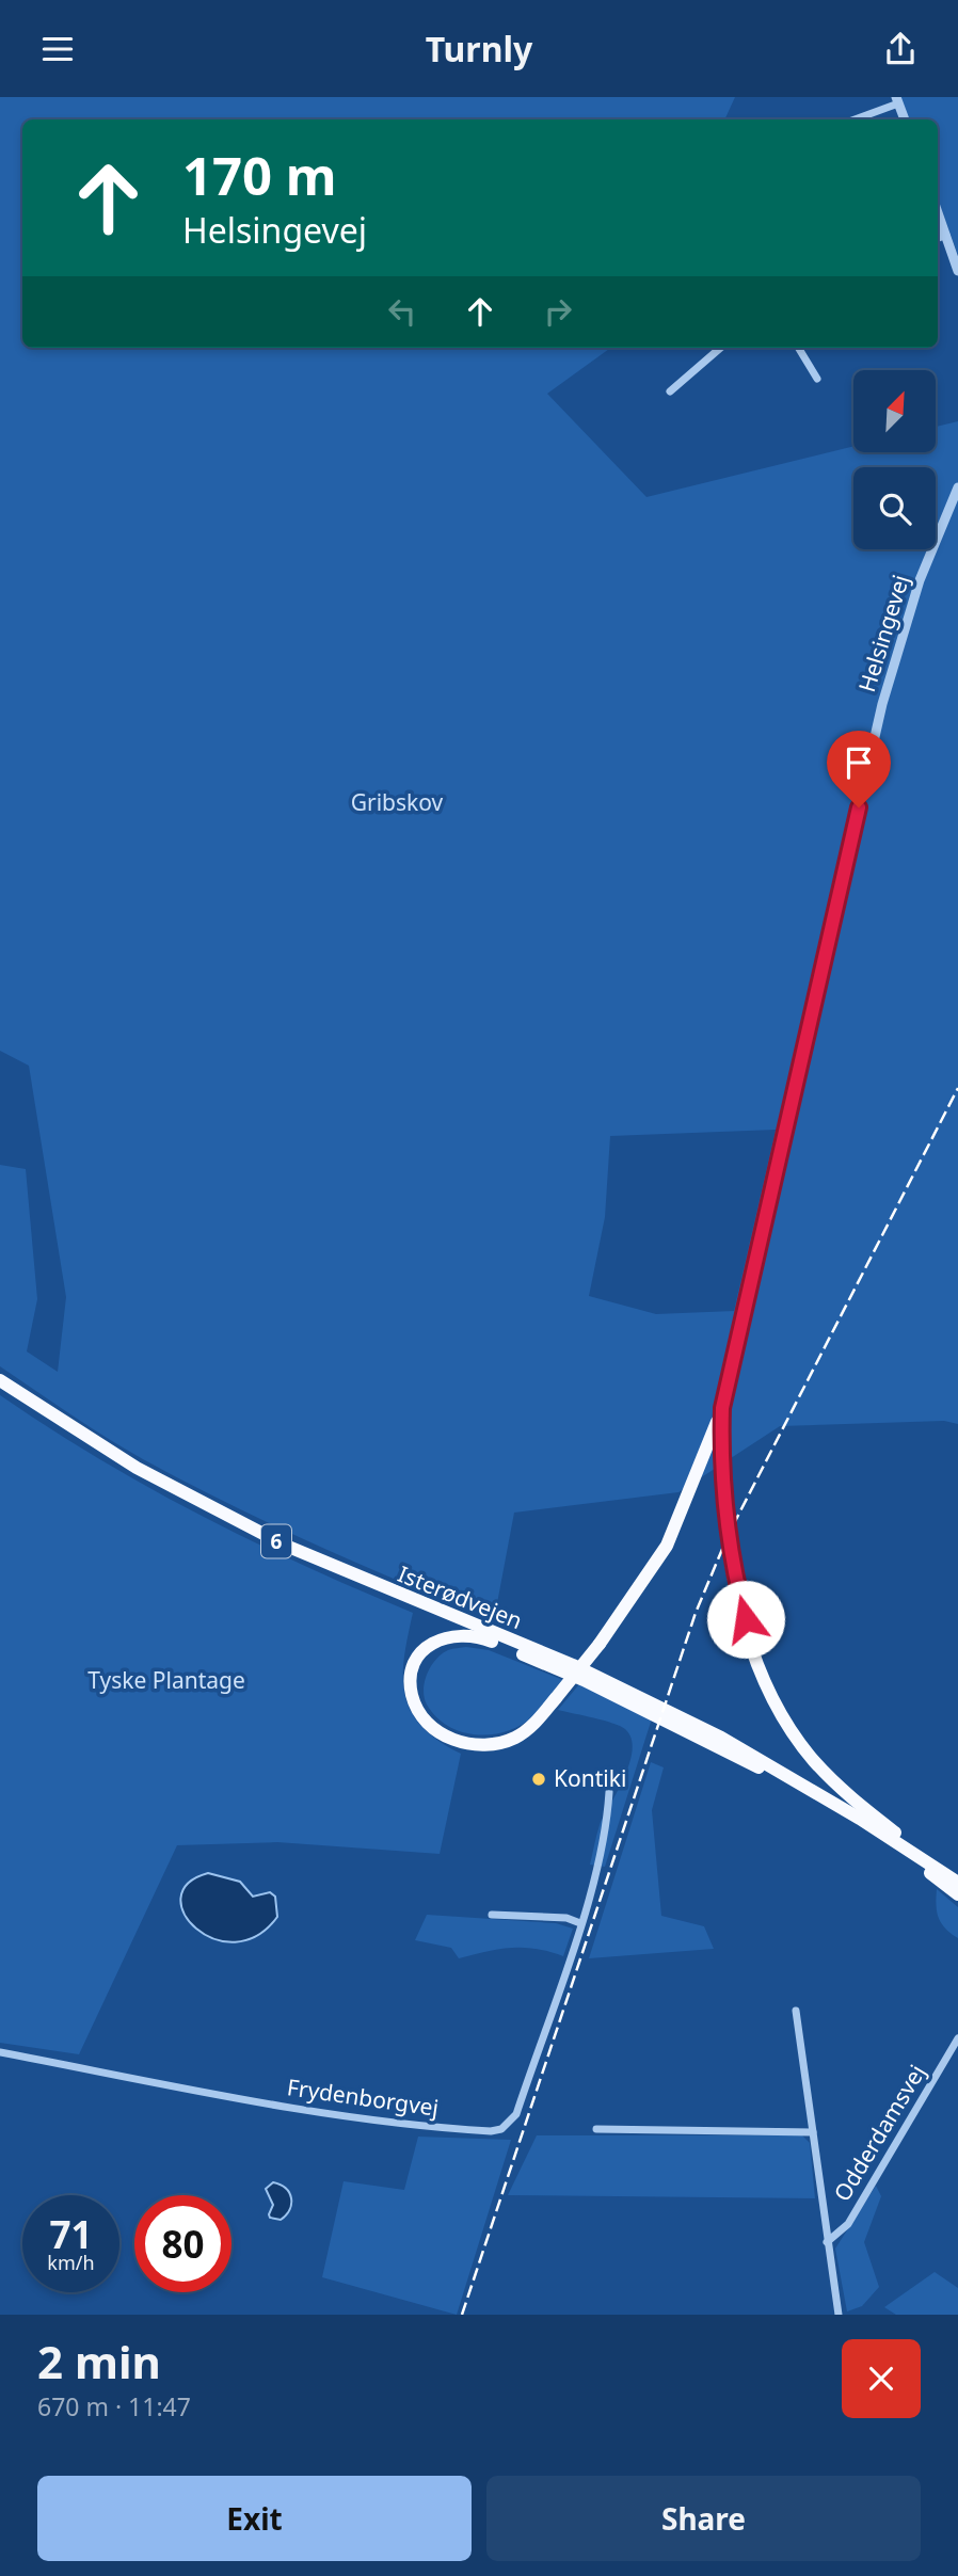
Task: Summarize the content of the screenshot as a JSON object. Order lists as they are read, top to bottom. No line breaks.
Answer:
{"streets":{"highway":["6","Isterødvejen"],"street":["Helsingevej","Frydenborgvej","Odderdamsvej"]},"parks":["Gribskov","Tyske Plantage"],"places":["Kontiki"],"north":"top right","page":{"header":"Turnly","turn":["170 m","Helsingevej"],"speed":"71 km/h","limit":"80","heading":["2 min","670 m · 11:47"],"buttons":["Exit","Share"]}}
